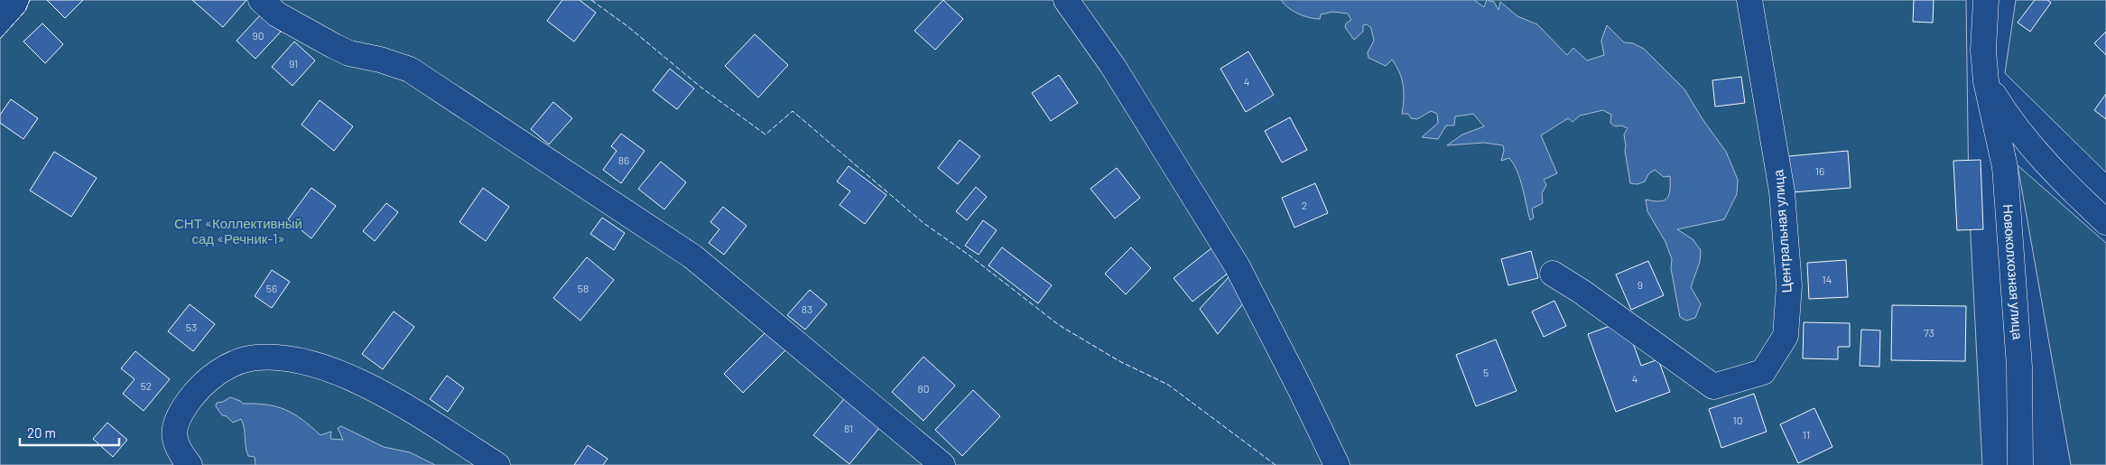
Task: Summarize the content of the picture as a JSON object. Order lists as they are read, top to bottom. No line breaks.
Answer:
{"streets":{"street":["Центральная улица","Новоколхозная улица"]},"parks":["СНТ «Коллективный сад «Речник-1»"],"house_numbers":["90","91","4","86","16","2","14","9","56","58","83","53","73","5","4","52","80","10","81","11"],"scale_bar":"20 m"}
